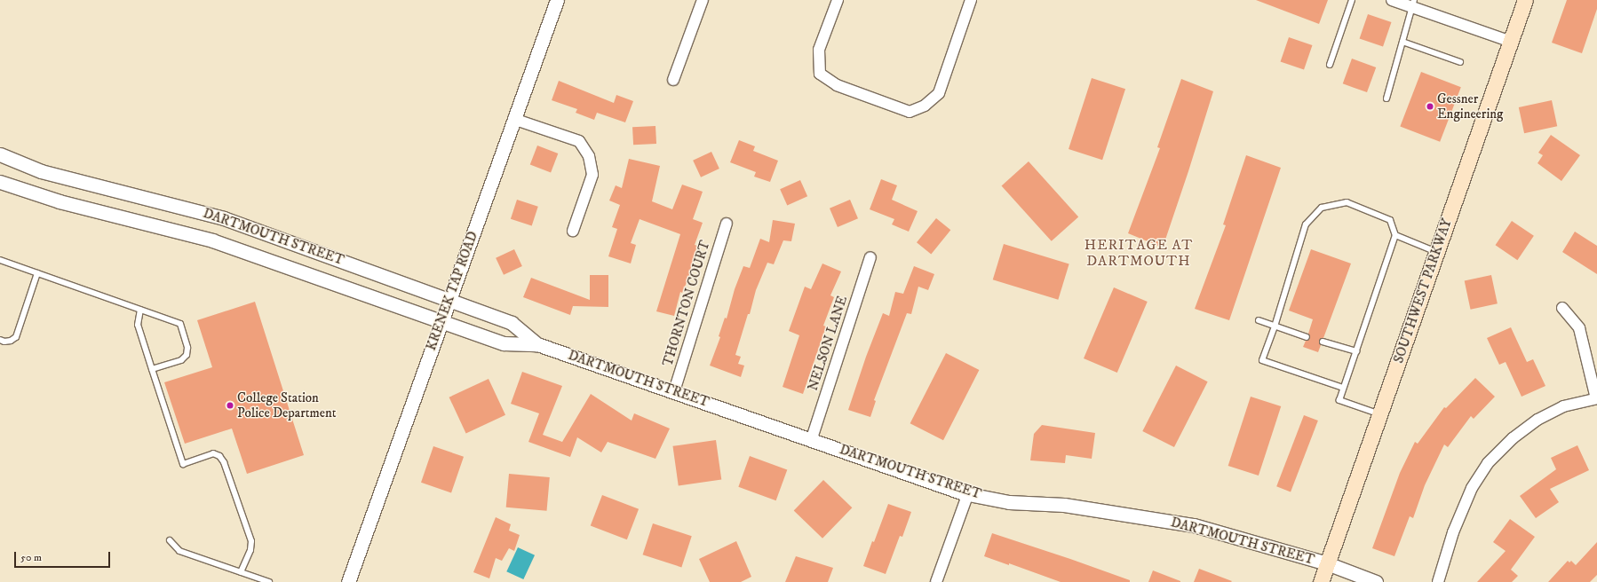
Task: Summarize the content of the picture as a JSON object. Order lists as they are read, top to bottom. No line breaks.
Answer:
{"streets":{"main road":["SOUTHWEST PARKWAY"],"street":["DARTMOUTH STREET","KRENEK TAP ROAD","THORNTON COURT","NELSON LANE"]},"crossings":[["DARTMOUTH STREET","KRENEK TAP ROAD"],["DARTMOUTH STREET","SOUTHWEST PARKWAY"],["DARTMOUTH STREET","THORNTON COURT"],["DARTMOUTH STREET","NELSON LANE"]],"districts":["HERITAGE AT DARTMOUTH"],"places":["Gessner Engineering","College Station Police Department"],"scale_bar":"50 m"}
